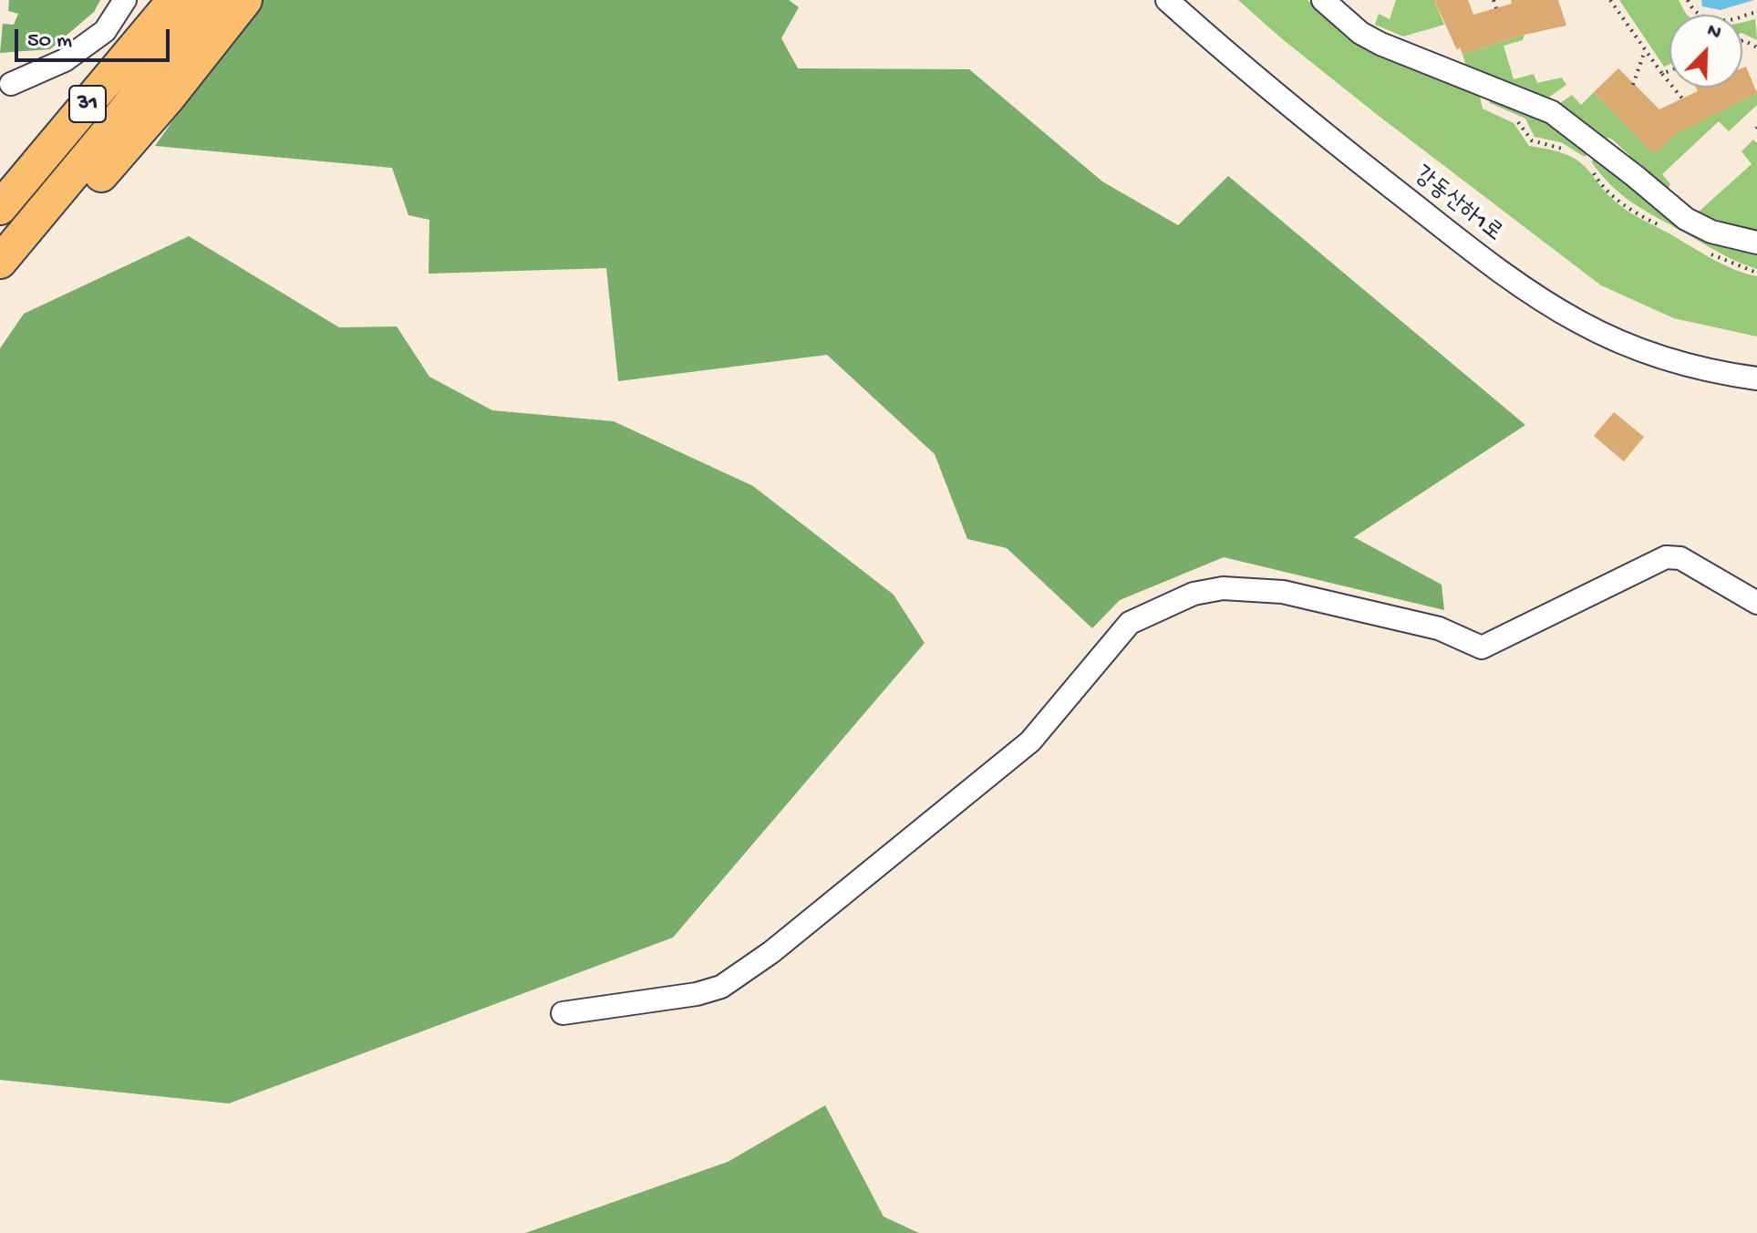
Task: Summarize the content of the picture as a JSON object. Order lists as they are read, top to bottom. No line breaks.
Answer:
{"streets":{"highway":["31"],"street":["강동산하1로"]},"scale_bar":"50 m","north":"top right"}
